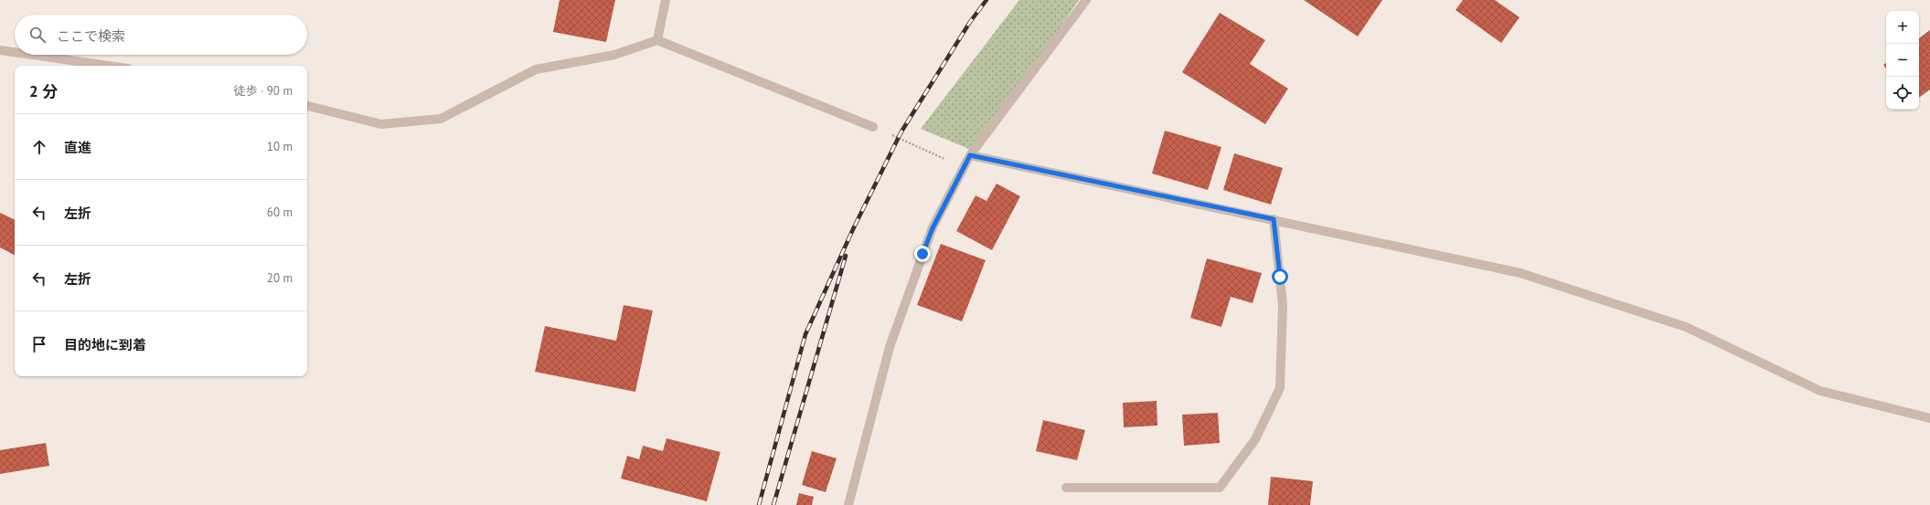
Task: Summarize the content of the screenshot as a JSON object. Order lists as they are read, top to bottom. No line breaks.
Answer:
{"page":{"map_buttons":["+","−"],"search":"ここで検索","heading":["2 分","徒歩 · 90 m"],"list":[["直進","10 m"],["左折","60 m"],["左折","20 m"],"目的地に到着"]}}
